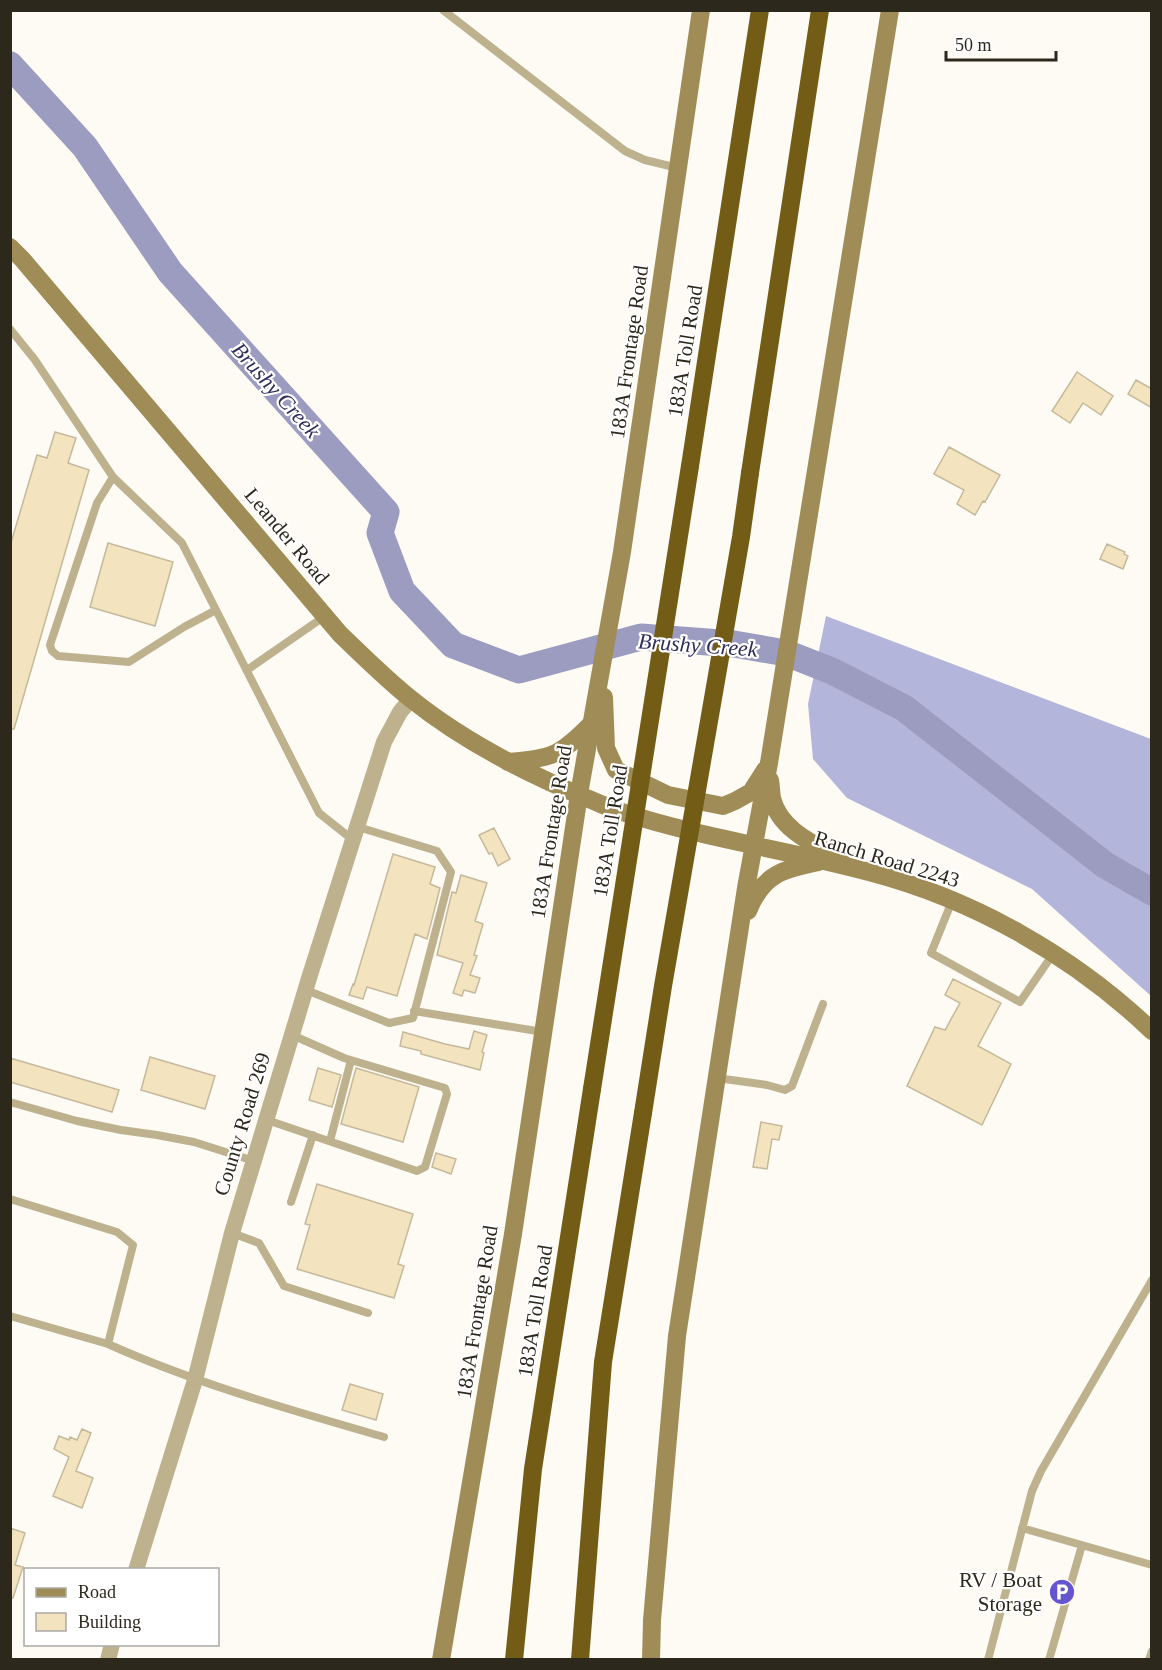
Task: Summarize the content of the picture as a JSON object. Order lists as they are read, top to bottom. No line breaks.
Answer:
{"streets":{"highway":["183A Toll Road"],"main road":["183A Frontage Road","Leander Road","Ranch Road 2243"],"street":["County Road 269"]},"crossings":[["183A Frontage Road","Leander Road"],["183A Frontage Road","Ranch Road 2243"],["Leander Road","Ranch Road 2243"],["Leander Road","County Road 269"]],"water":["Brushy Creek"],"places":{"parking":["RV / Boat Storage"]},"legend":["Road","Building"],"scale_bar":"50 m"}
